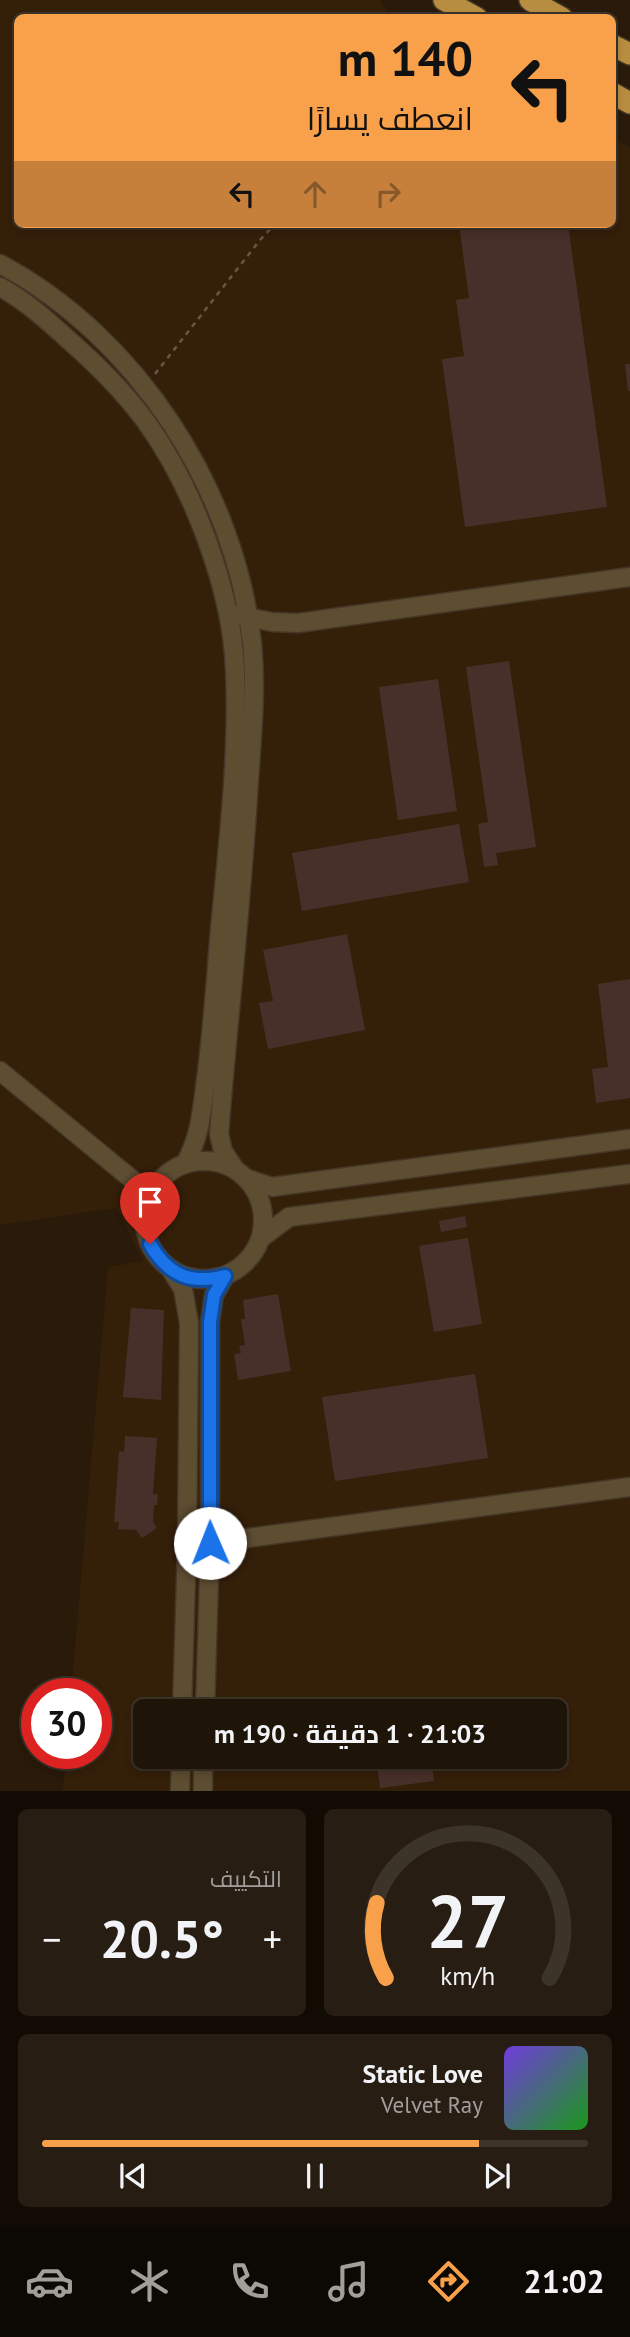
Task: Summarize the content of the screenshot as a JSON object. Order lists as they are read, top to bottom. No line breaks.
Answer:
{"page":{"turn":["140 m","انعطف يسارًا"],"limit":"30","trip":"21:03 · 1 دقيقة · 190 m","tile":"التكييف","heat":["−","20.5°","+"],"song":["Static Love","Velvet Ray"],"tabs":"21:02","gauge":["27","km/h"]}}
